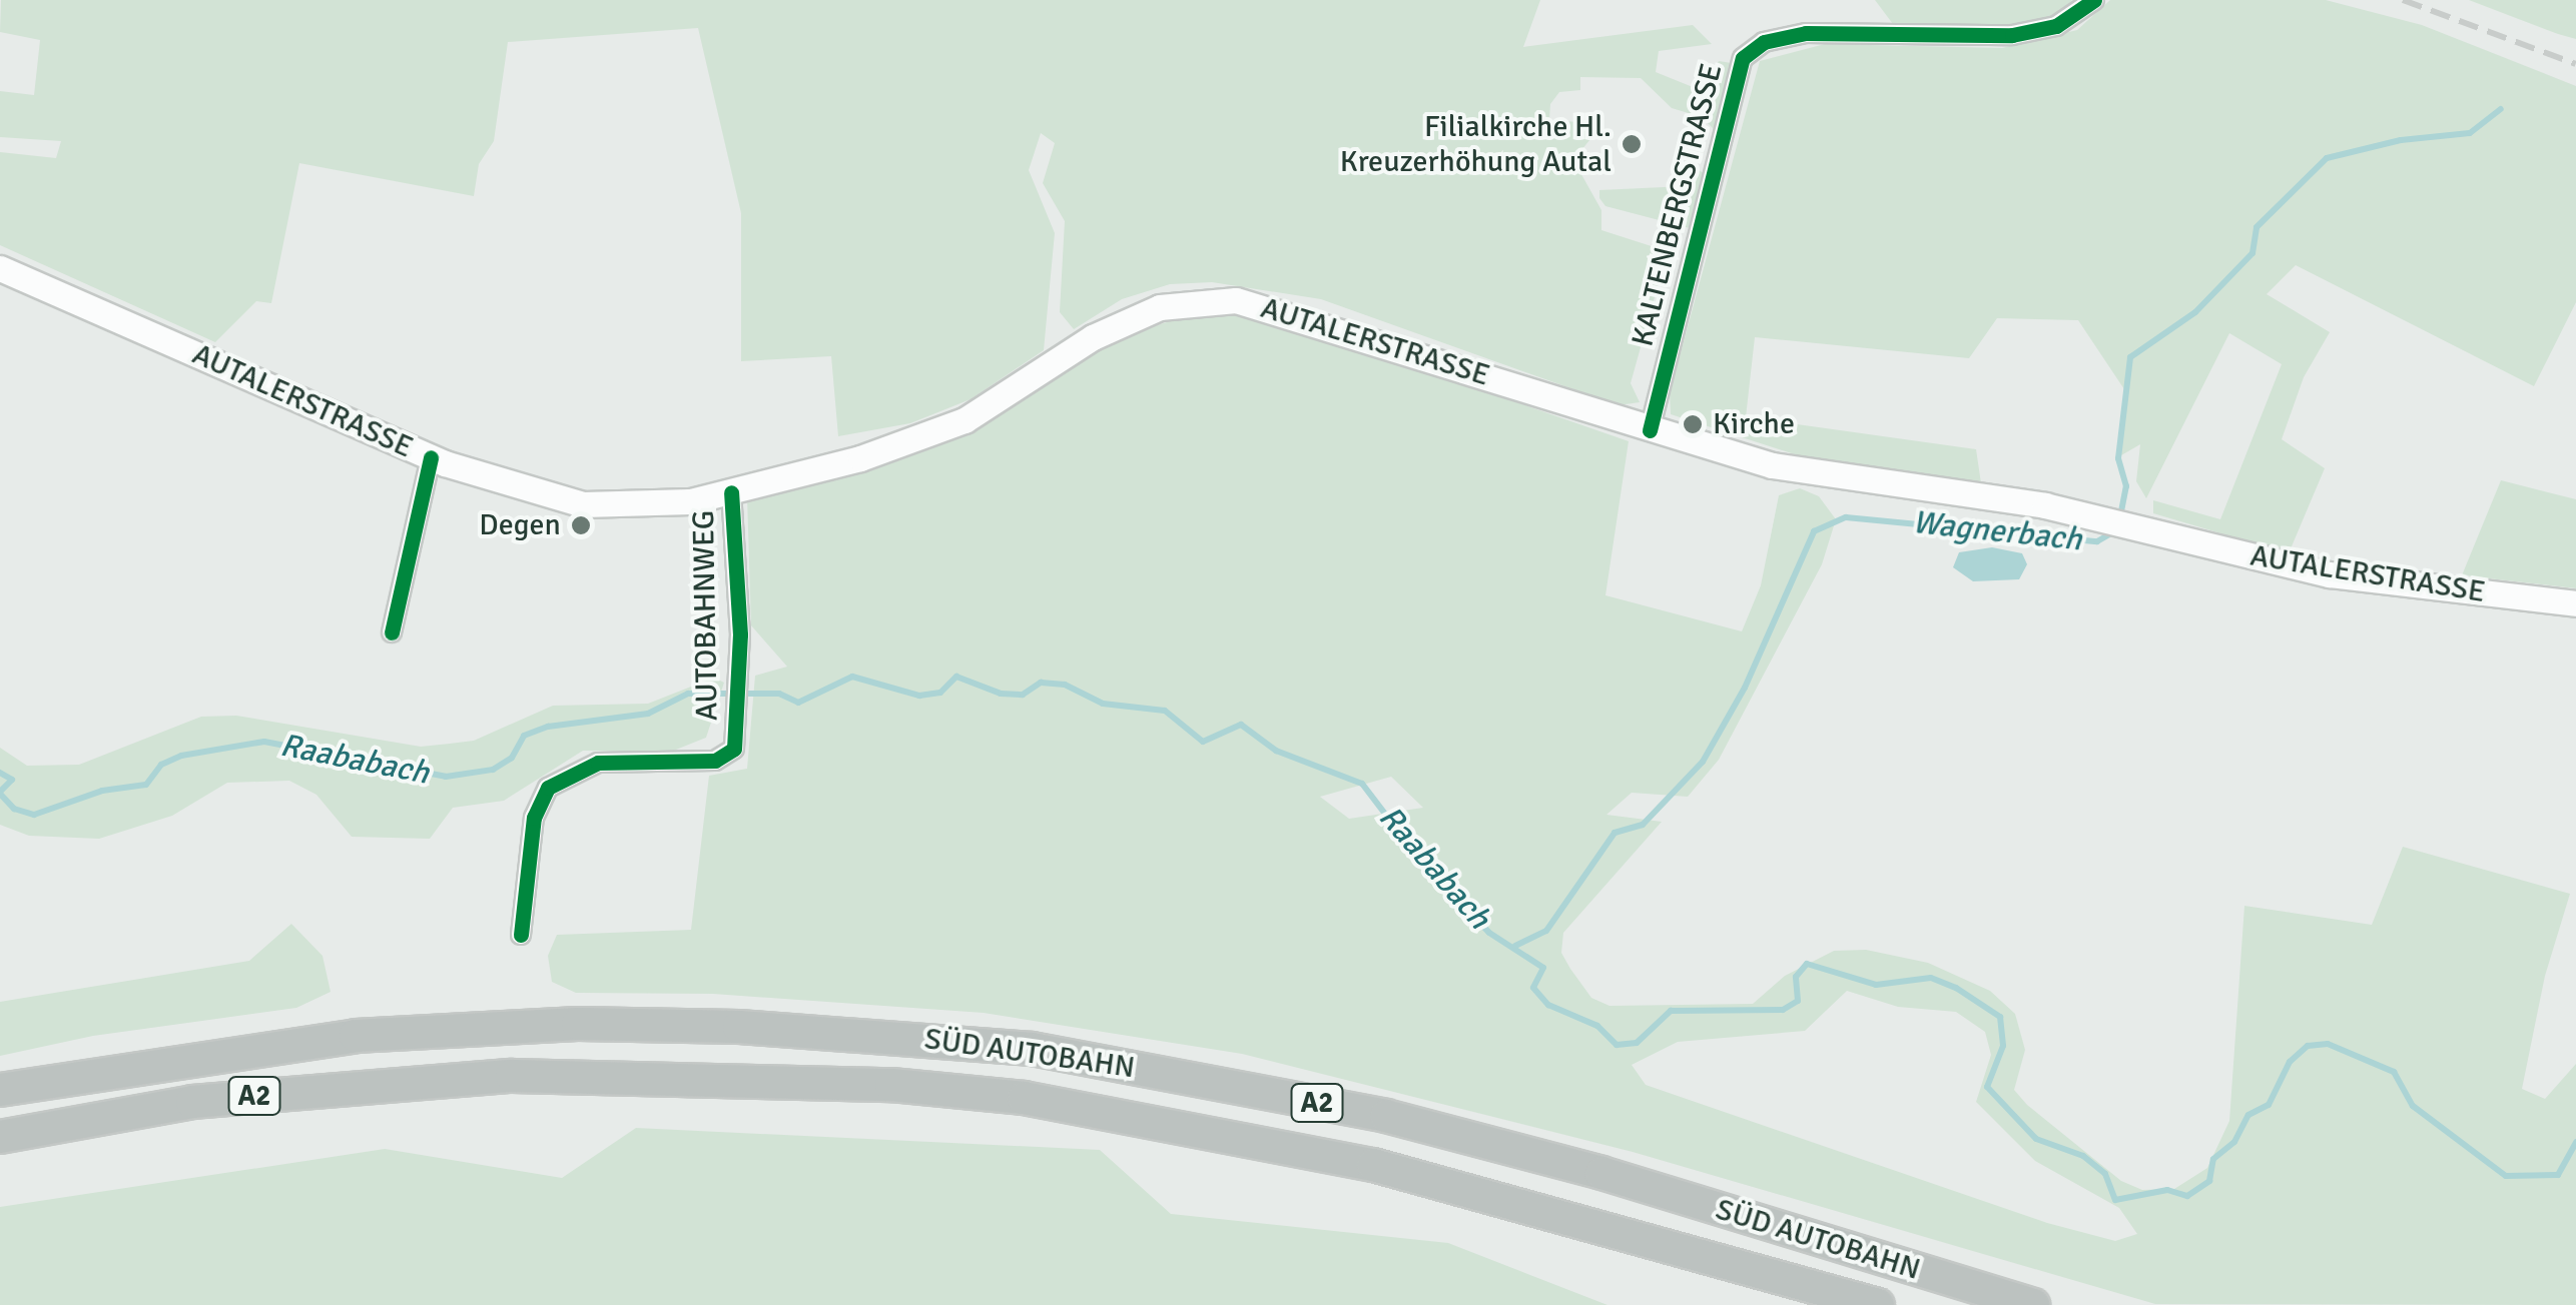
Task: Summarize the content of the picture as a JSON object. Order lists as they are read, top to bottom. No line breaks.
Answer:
{"streets":{"highway":["SÜD AUTOBAHN","A2"],"main road":["AUTALERSTRASSE"],"street":["KALTENBERGSTRASSE","AUTOBAHNWEG"]},"crossings":[["KALTENBERGSTRASSE","AUTALERSTRASSE"],["AUTALERSTRASSE","AUTOBAHNWEG"]],"water":["Wagnerbach","Raababach"],"places":["Filialkirche Hl. Kreuzerhöhung Autal","Kirche","Degen"]}
